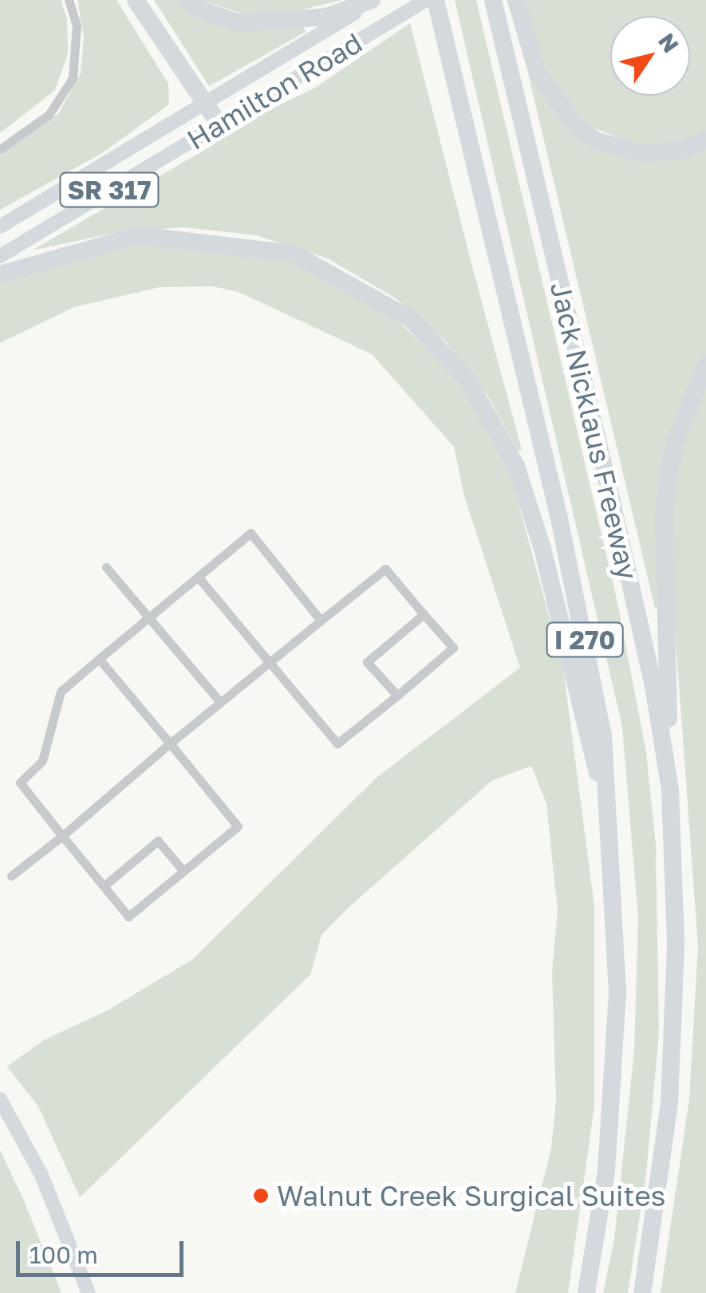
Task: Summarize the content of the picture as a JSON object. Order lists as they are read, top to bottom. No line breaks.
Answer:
{"streets":{"highway":["Jack Nicklaus Freeway","I 270"],"main road":["Hamilton Road","SR 317"]},"places":["Walnut Creek Surgical Suites"],"scale_bar":"100 m","north":"top right"}
